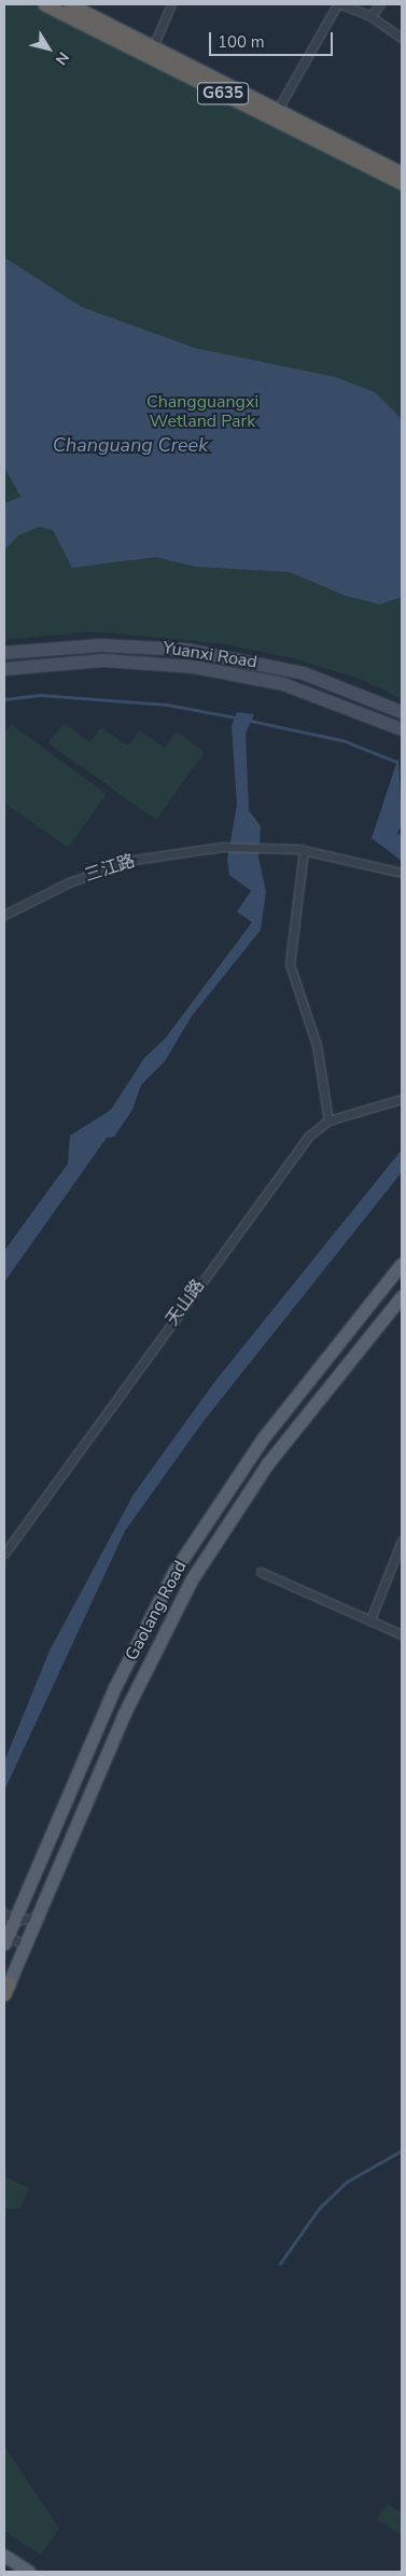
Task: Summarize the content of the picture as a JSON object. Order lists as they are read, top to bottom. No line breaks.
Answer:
{"streets":{"highway":["G635","Gaolang Road"],"main road":["Yuanxi Road"],"street":["三江路","天山路"]},"water":["Changuang Creek"],"parks":["Changguangxi Wetland Park"],"scale_bar":"100 m","north":"bottom right"}
